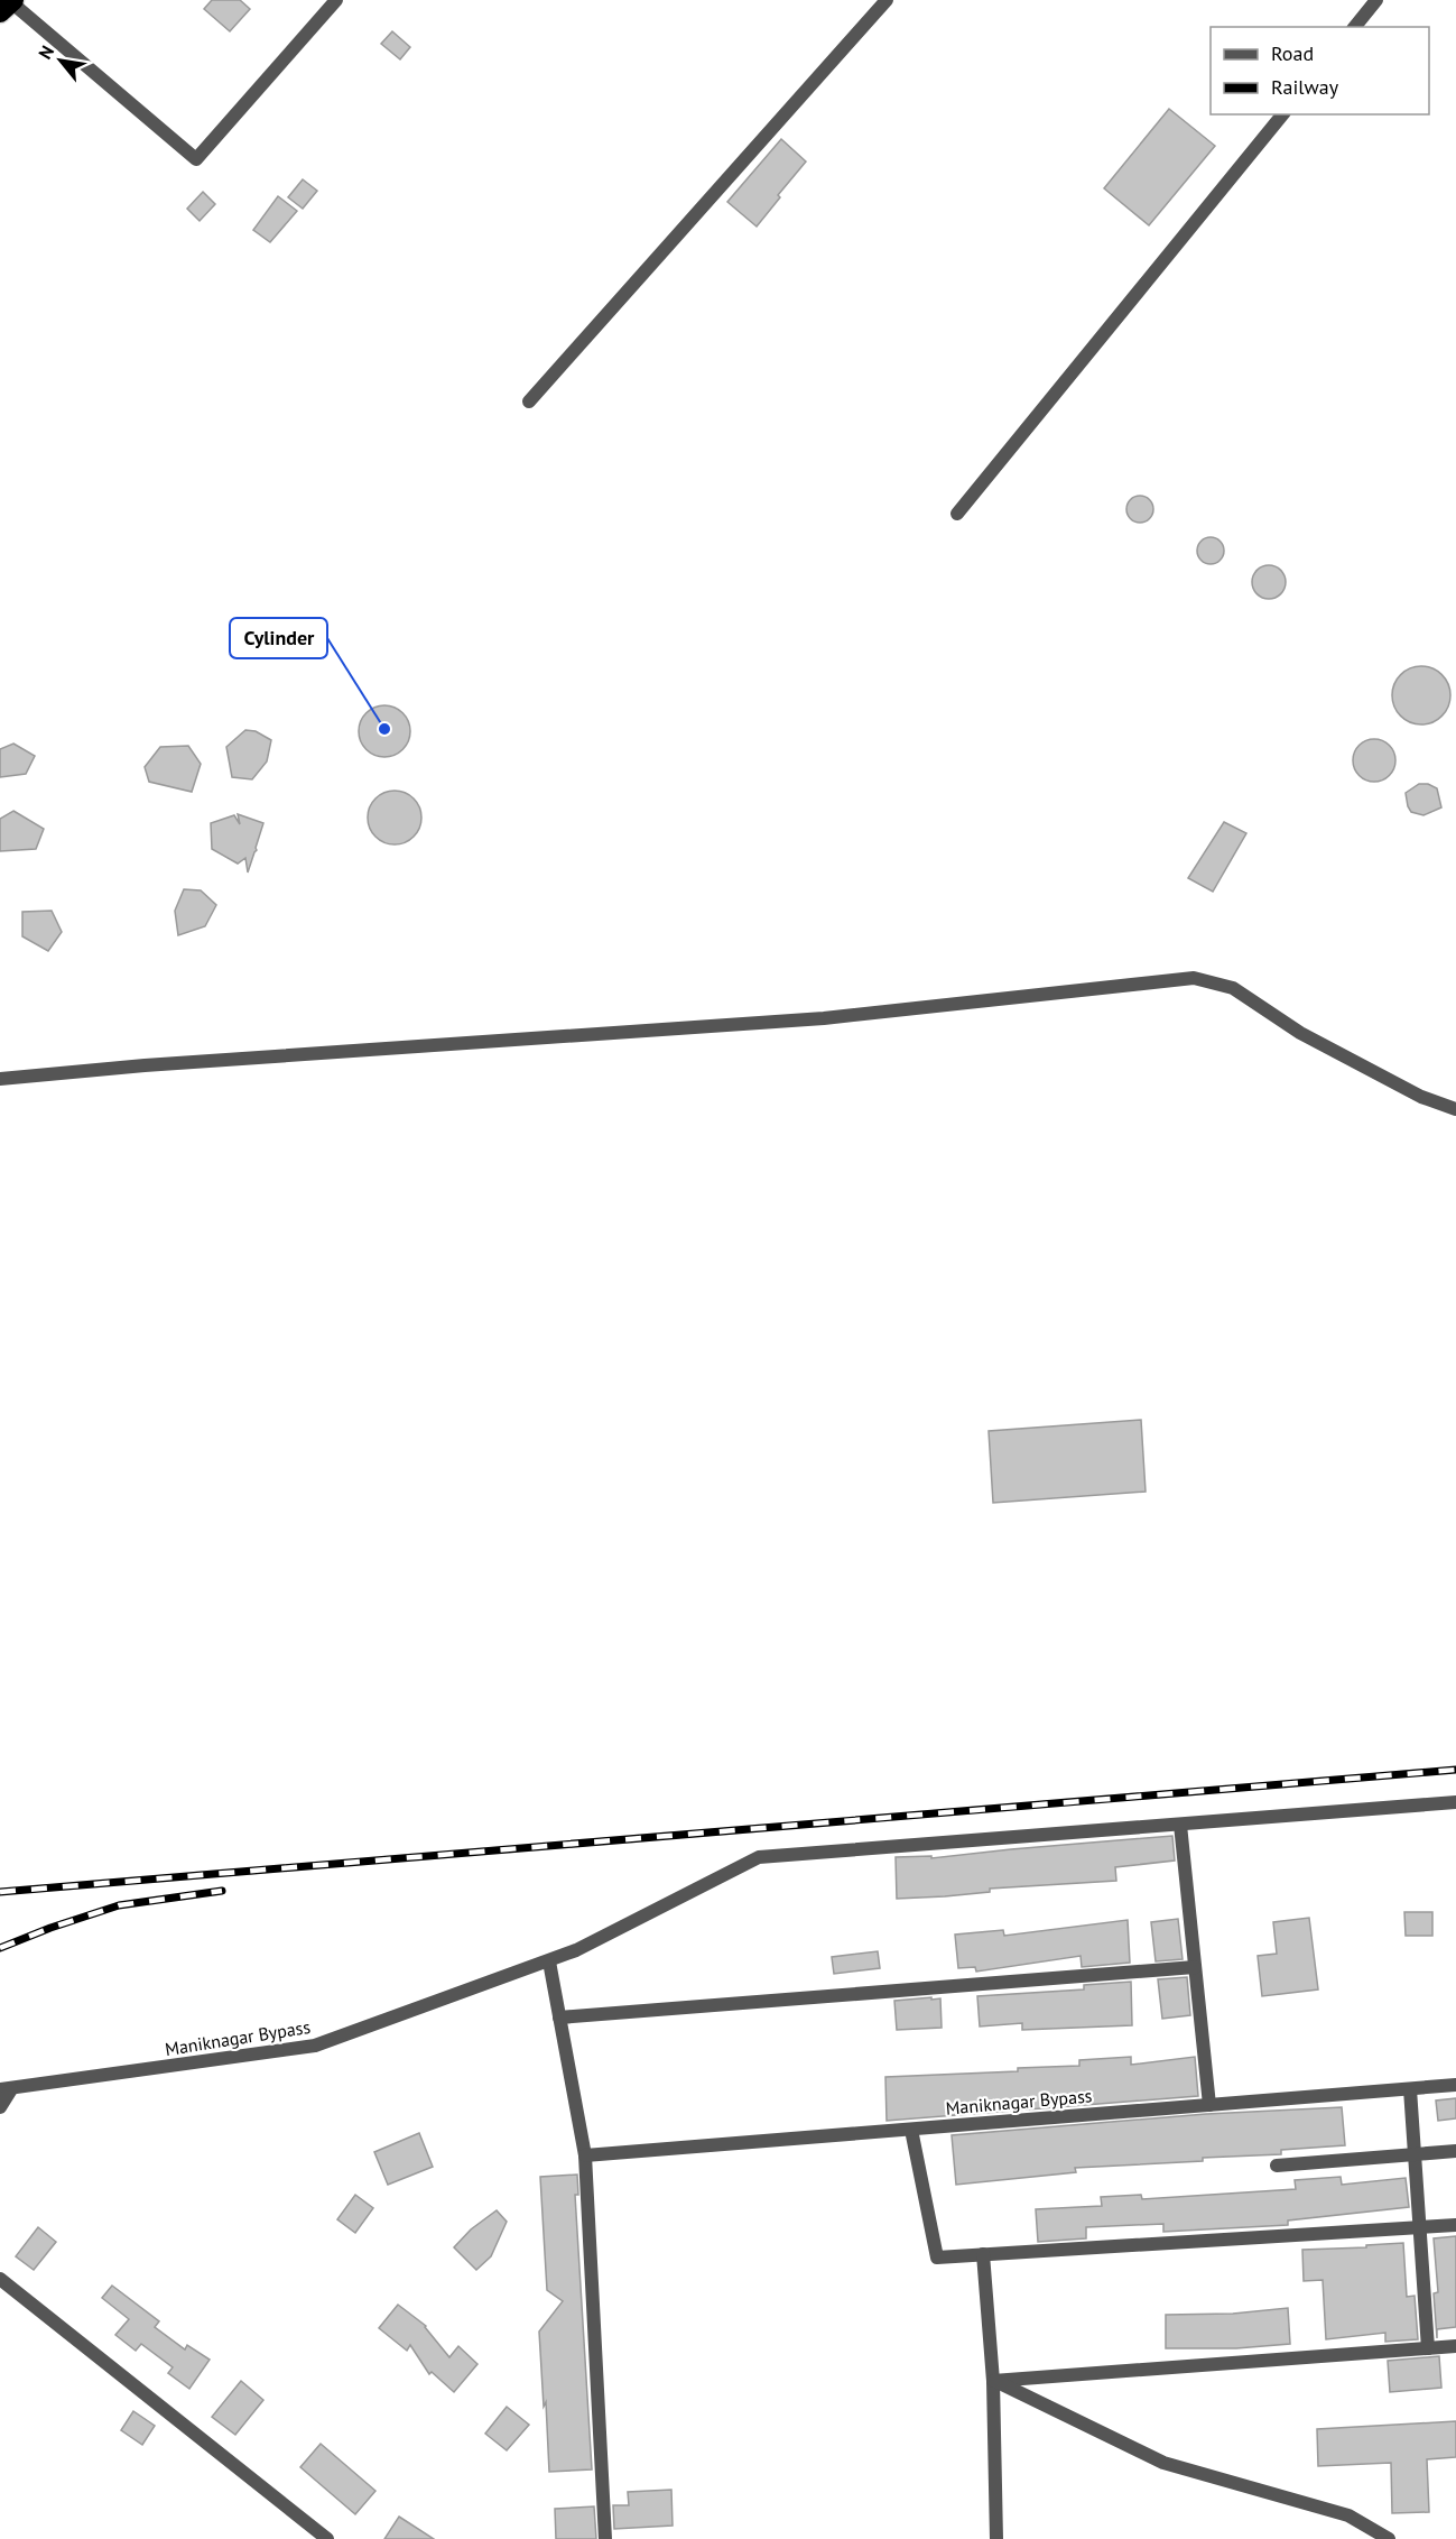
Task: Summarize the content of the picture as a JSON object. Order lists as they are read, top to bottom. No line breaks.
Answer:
{"streets":{"street":["Maniknagar Bypass"]},"places":["Cylinder"],"legend":["Road","Railway"],"north":"top left"}
